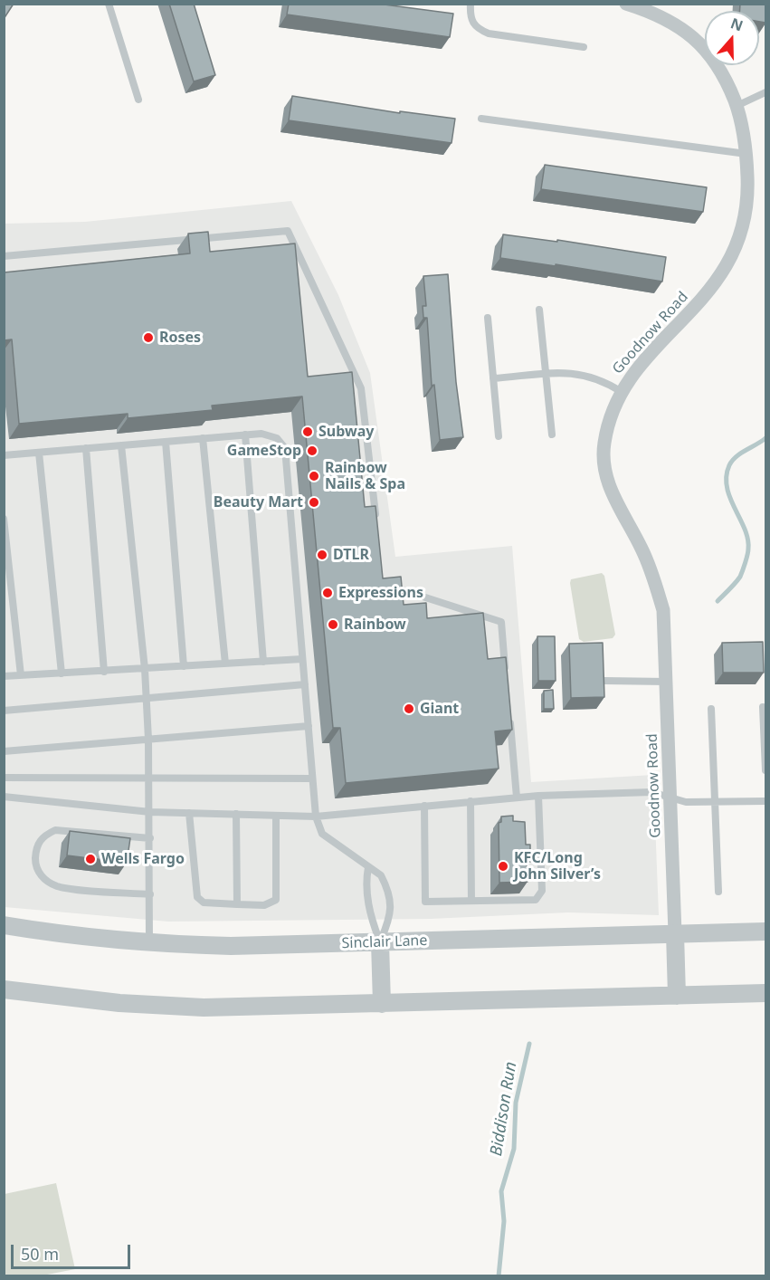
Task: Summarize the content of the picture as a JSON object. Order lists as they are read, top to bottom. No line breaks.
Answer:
{"streets":{"street":["Goodnow Road","Sinclair Lane"]},"crossings":[["Goodnow Road","Sinclair Lane"]],"water":["Biddison Run"],"places":["Roses","Subway","GameStop","Rainbow Nails & Spa","Beauty Mart","DTLR","Expressions","Rainbow","Giant","Wells Fargo","KFC/Long John Silver’s"],"scale_bar":"50 m","north":"top"}
